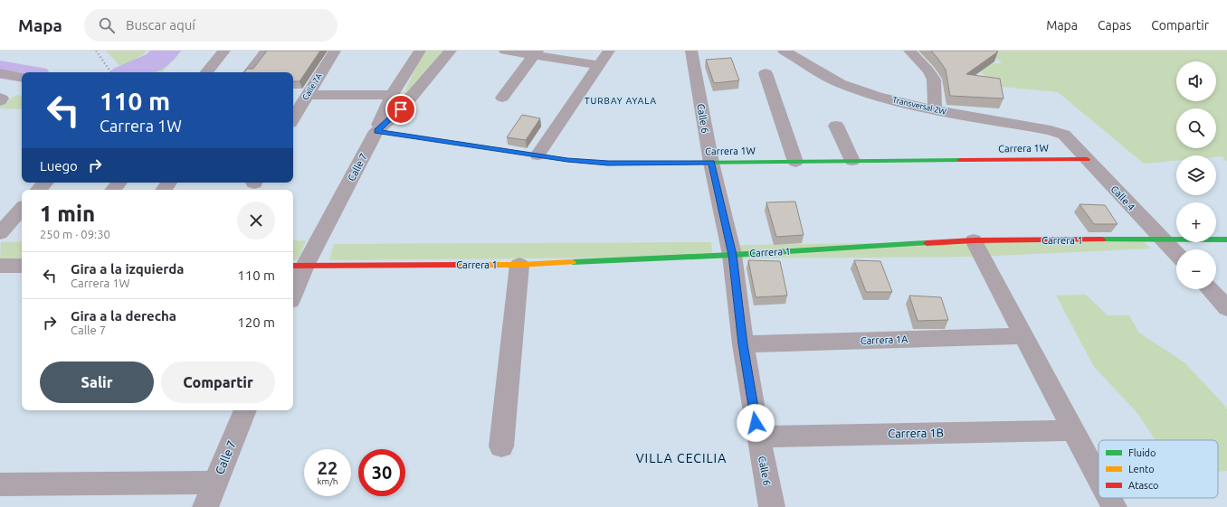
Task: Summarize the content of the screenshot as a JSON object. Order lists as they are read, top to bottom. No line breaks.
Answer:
{"streets":{"street":["Calle 7A","Transversal 2W","Calle 6","Carrera 1W","Calle 7","Calle 4","Carrera 1","Carrera 1A","Carrera 1B"]},"crossings":[["Transversal 2W","Calle 4"],["Calle 6","Carrera 1W"],["Calle 6","Carrera 1"],["Calle 6","Carrera 1A"],["Calle 6","Carrera 1B"],["Carrera 1W","Calle 7"],["Carrera 1W","Calle 4"],["Calle 7","Carrera 1"],["Calle 4","Carrera 1"]],"districts":["TURBAY AYALA","VILLA CECILIA"],"legend":["Fluido","Lento","Atasco"],"page":{"header":"Mapa","search":"Buscar aquí","nav":["Mapa","Capas","Compartir"],"map_buttons":["+","−"],"turn":["110 m","Carrera 1W"],"then":"Luego","heading":["1 min","250 m · 09:30"],"list":[{"name":"Gira a la izquierda","note":"Carrera 1W","value":"110 m"},{"name":"Gira a la derecha","note":"Calle 7","value":"120 m"}],"buttons":["Salir","Compartir"],"speed":"22 km/h","limit":"30"}}
